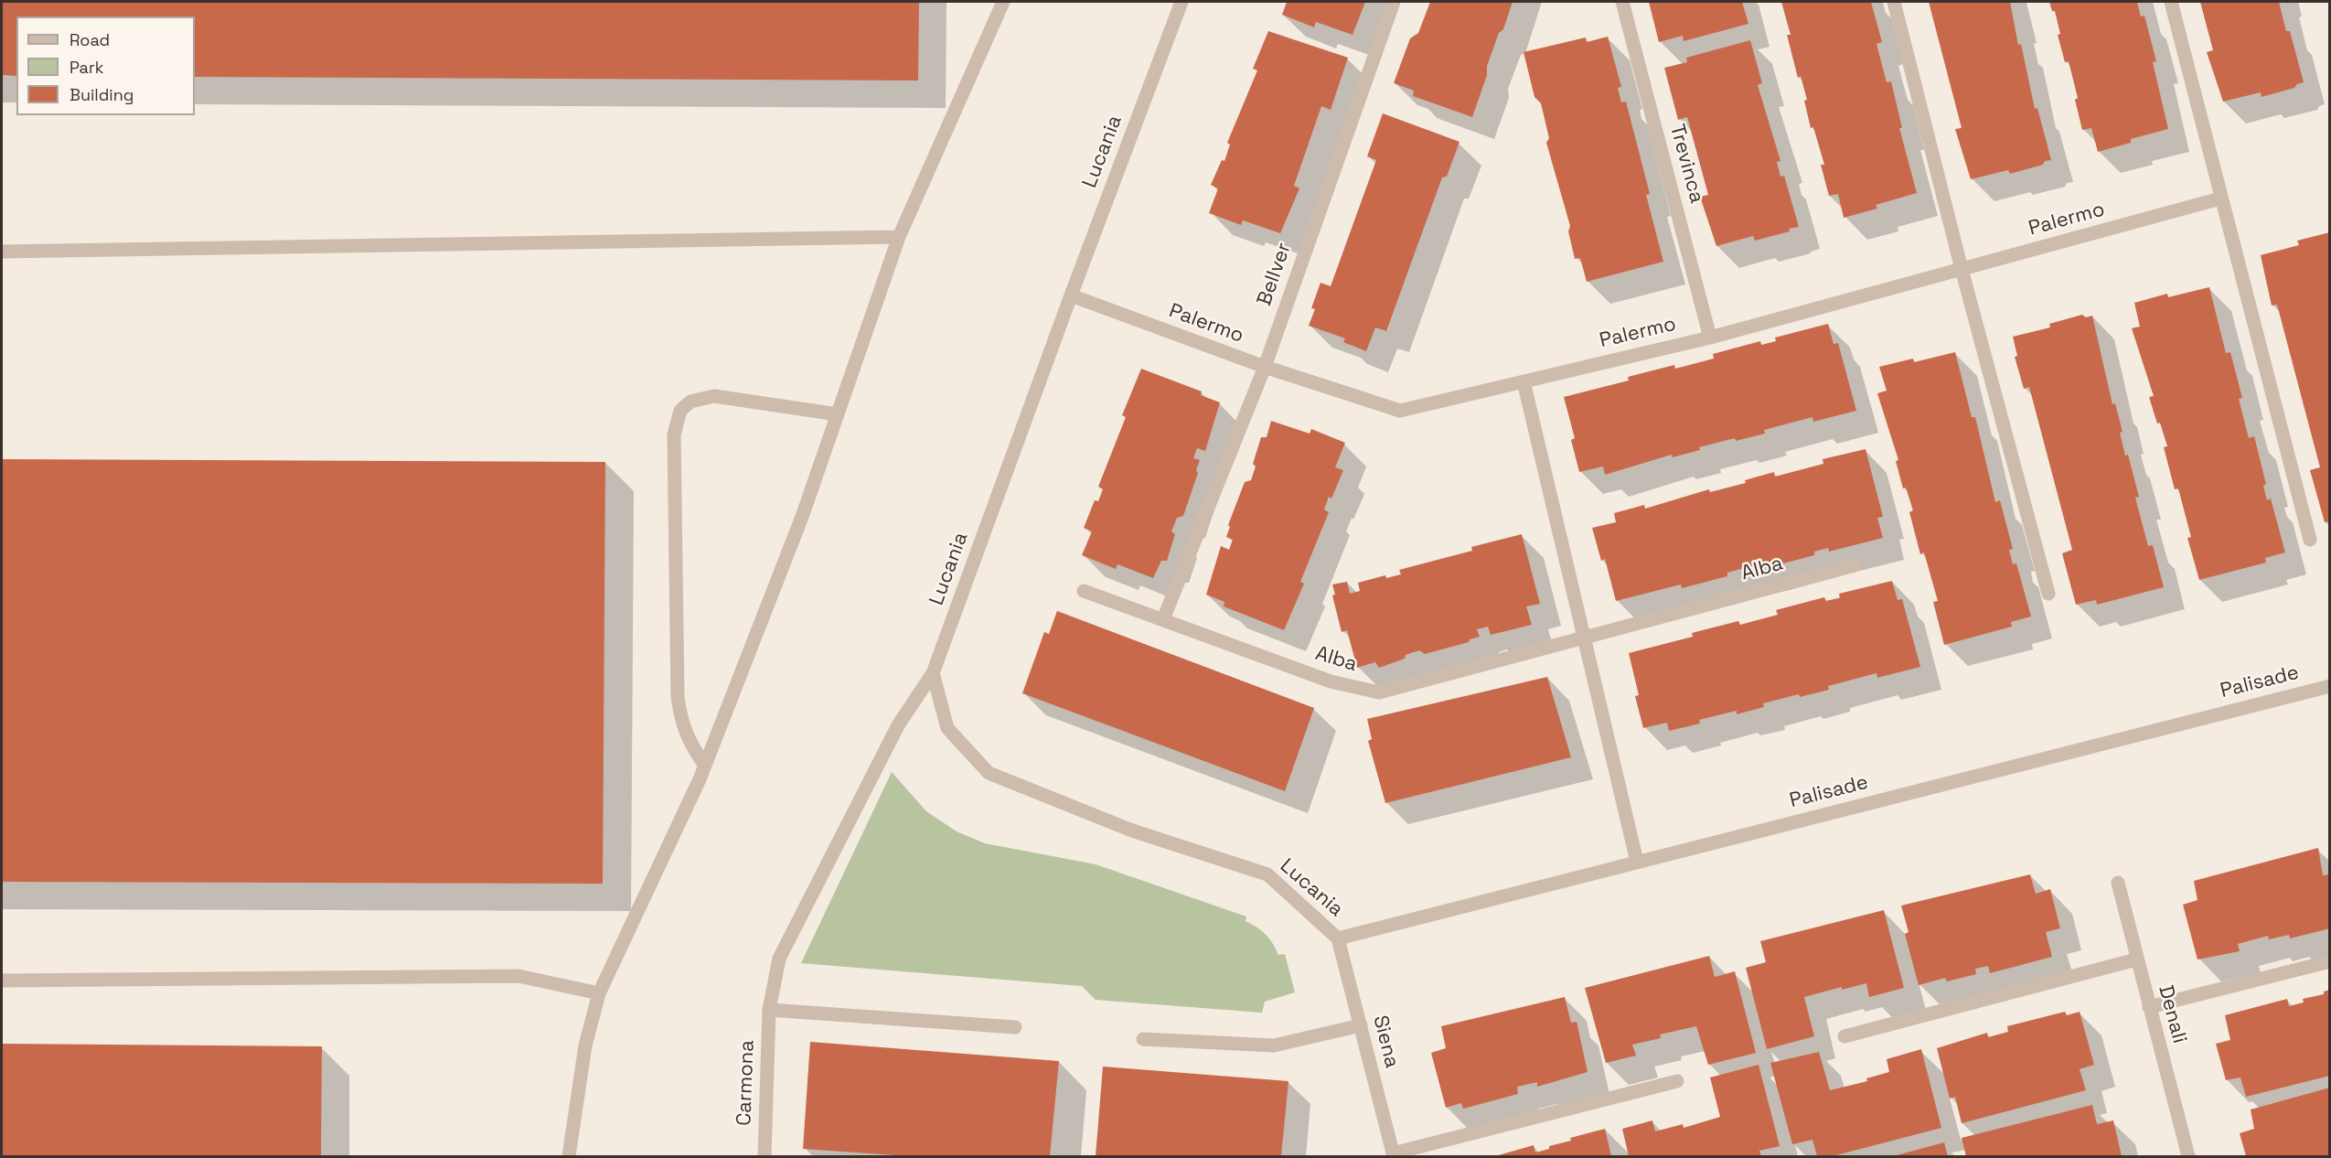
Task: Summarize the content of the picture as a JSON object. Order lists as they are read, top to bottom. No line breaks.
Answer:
{"streets":{"street":["Lucania","Trevinca","Palermo","Bellver","Alba","Palisade","Denali","Siena","Carmona"]},"crossings":[["Lucania","Palermo"],["Lucania","Palisade"],["Lucania","Siena"],["Lucania","Carmona"],["Trevinca","Palermo"],["Palermo","Bellver"],["Bellver","Alba"],["Palisade","Siena"]],"legend":["Road","Park","Building"]}
